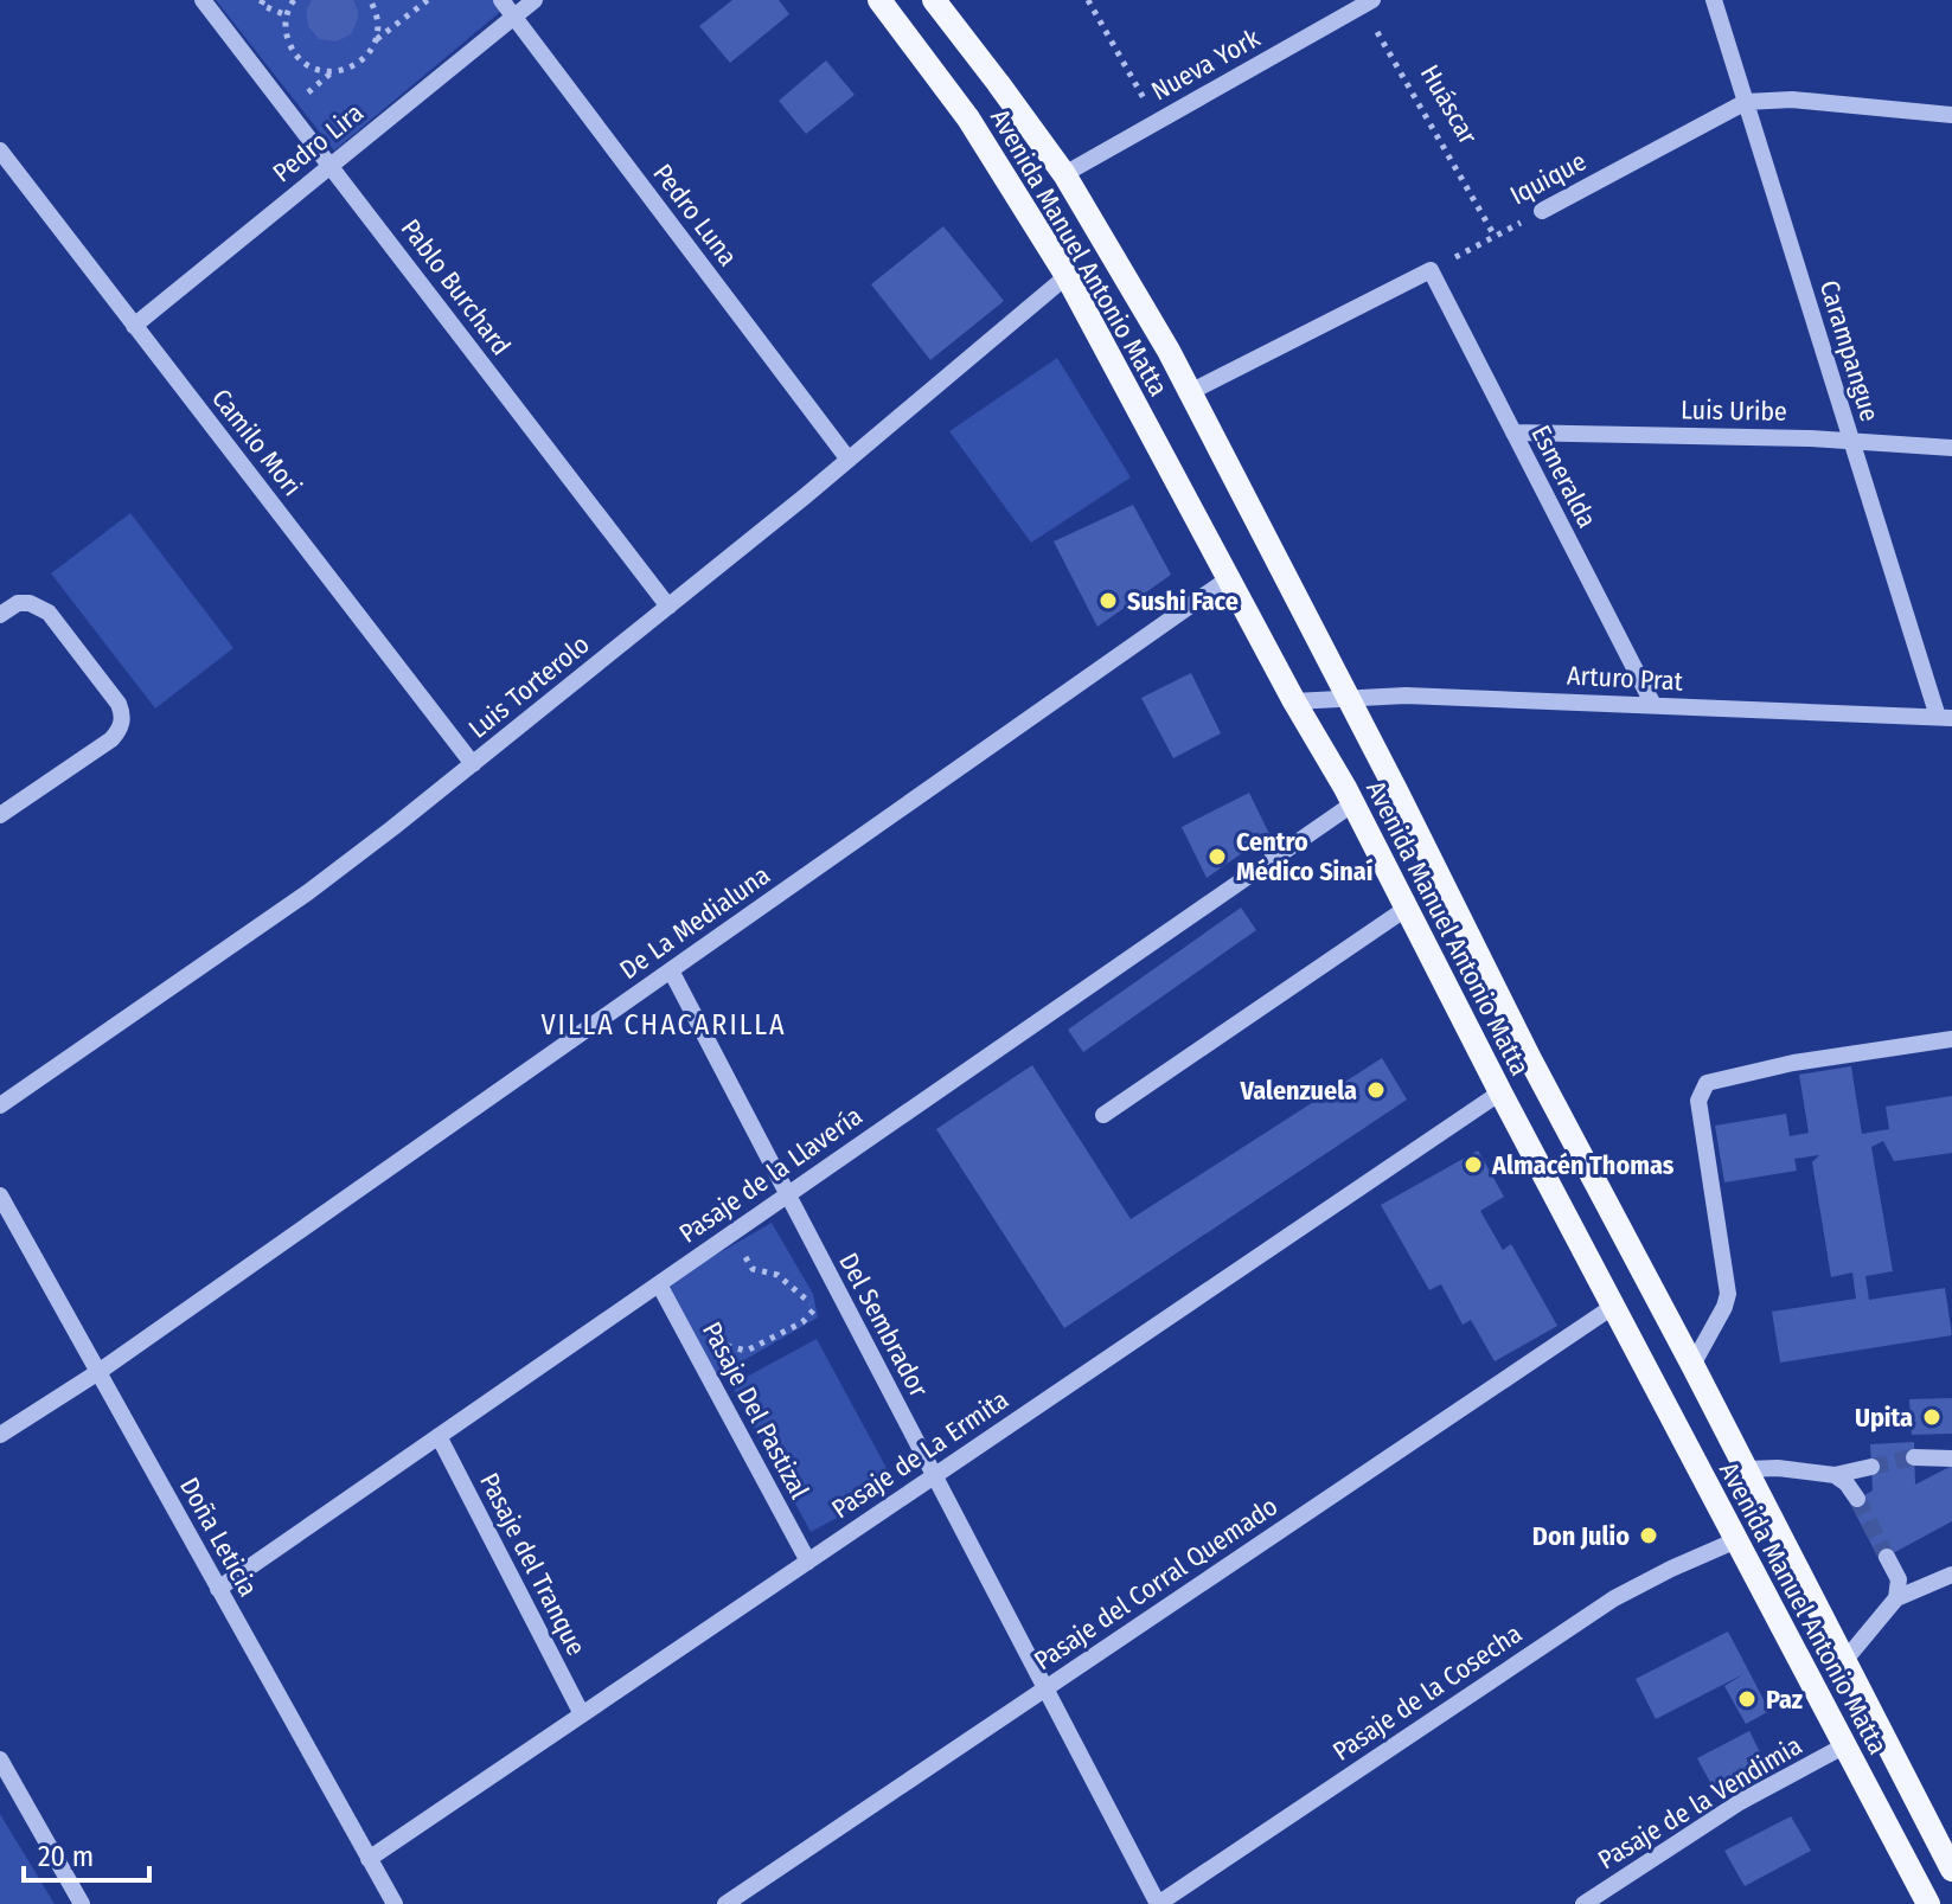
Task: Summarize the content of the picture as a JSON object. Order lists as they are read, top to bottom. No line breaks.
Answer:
{"streets":{"main road":["Avenida Manuel Antonio Matta"],"street":["Nueva York","Pedro Lira","Iquique","Pedro Luna","Pablo Burchard","Carampangue","Luis Uribe","Camilo Mori","Esmeralda","Arturo Prat","Luis Torterolo","De La Medialuna","Pasaje de la Llavería","Del Sembrador","Pasaje Del Pastizal","Pasaje de La Ermita","Doña Leticia","Pasaje del Tranque","Pasaje del Corral Quemado","Pasaje de la Cosecha","Pasaje de la Vendimia"],"path":["Huáscar"]},"crossings":[["Nueva York","Huáscar"],["Nueva York","Avenida Manuel Antonio Matta"],["Huáscar","Iquique"],["Pedro Lira","Pedro Luna"],["Pedro Lira","Pablo Burchard"],["Pedro Lira","Camilo Mori"],["Iquique","Carampangue"],["Iquique","Esmeralda"],["Pedro Luna","Luis Torterolo"],["Avenida Manuel Antonio Matta","Arturo Prat"],["Avenida Manuel Antonio Matta","Luis Torterolo"],["Avenida Manuel Antonio Matta","De La Medialuna"],["Avenida Manuel Antonio Matta","Pasaje de la Llavería"],["Avenida Manuel Antonio Matta","Pasaje de La Ermita"],["Avenida Manuel Antonio Matta","Pasaje del Corral Quemado"],["Avenida Manuel Antonio Matta","Pasaje de la Cosecha"],["Avenida Manuel Antonio Matta","Pasaje de la Vendimia"],["Pablo Burchard","Luis Torterolo"],["Carampangue","Luis Uribe"],["Carampangue","Arturo Prat"],["Luis Uribe","Esmeralda"],["Camilo Mori","Luis Torterolo"],["Esmeralda","Arturo Prat"],["De La Medialuna","Del Sembrador"],["De La Medialuna","Doña Leticia"],["Pasaje de la Llavería","Del Sembrador"],["Pasaje de la Llavería","Pasaje Del Pastizal"],["Pasaje de la Llavería","Doña Leticia"],["Pasaje de la Llavería","Pasaje del Tranque"],["Del Sembrador","Pasaje de La Ermita"],["Del Sembrador","Pasaje del Corral Quemado"],["Del Sembrador","Pasaje de la Cosecha"],["Pasaje Del Pastizal","Pasaje de La Ermita"],["Pasaje de La Ermita","Doña Leticia"],["Pasaje de La Ermita","Pasaje del Tranque"]],"districts":["VILLA CHACARILLA"],"places":["Sushi Face","Centro Médico Sinaí","Valenzuela","Almacén Thomas","Upita","Don Julio","Paz"],"scale_bar":"20 m"}
